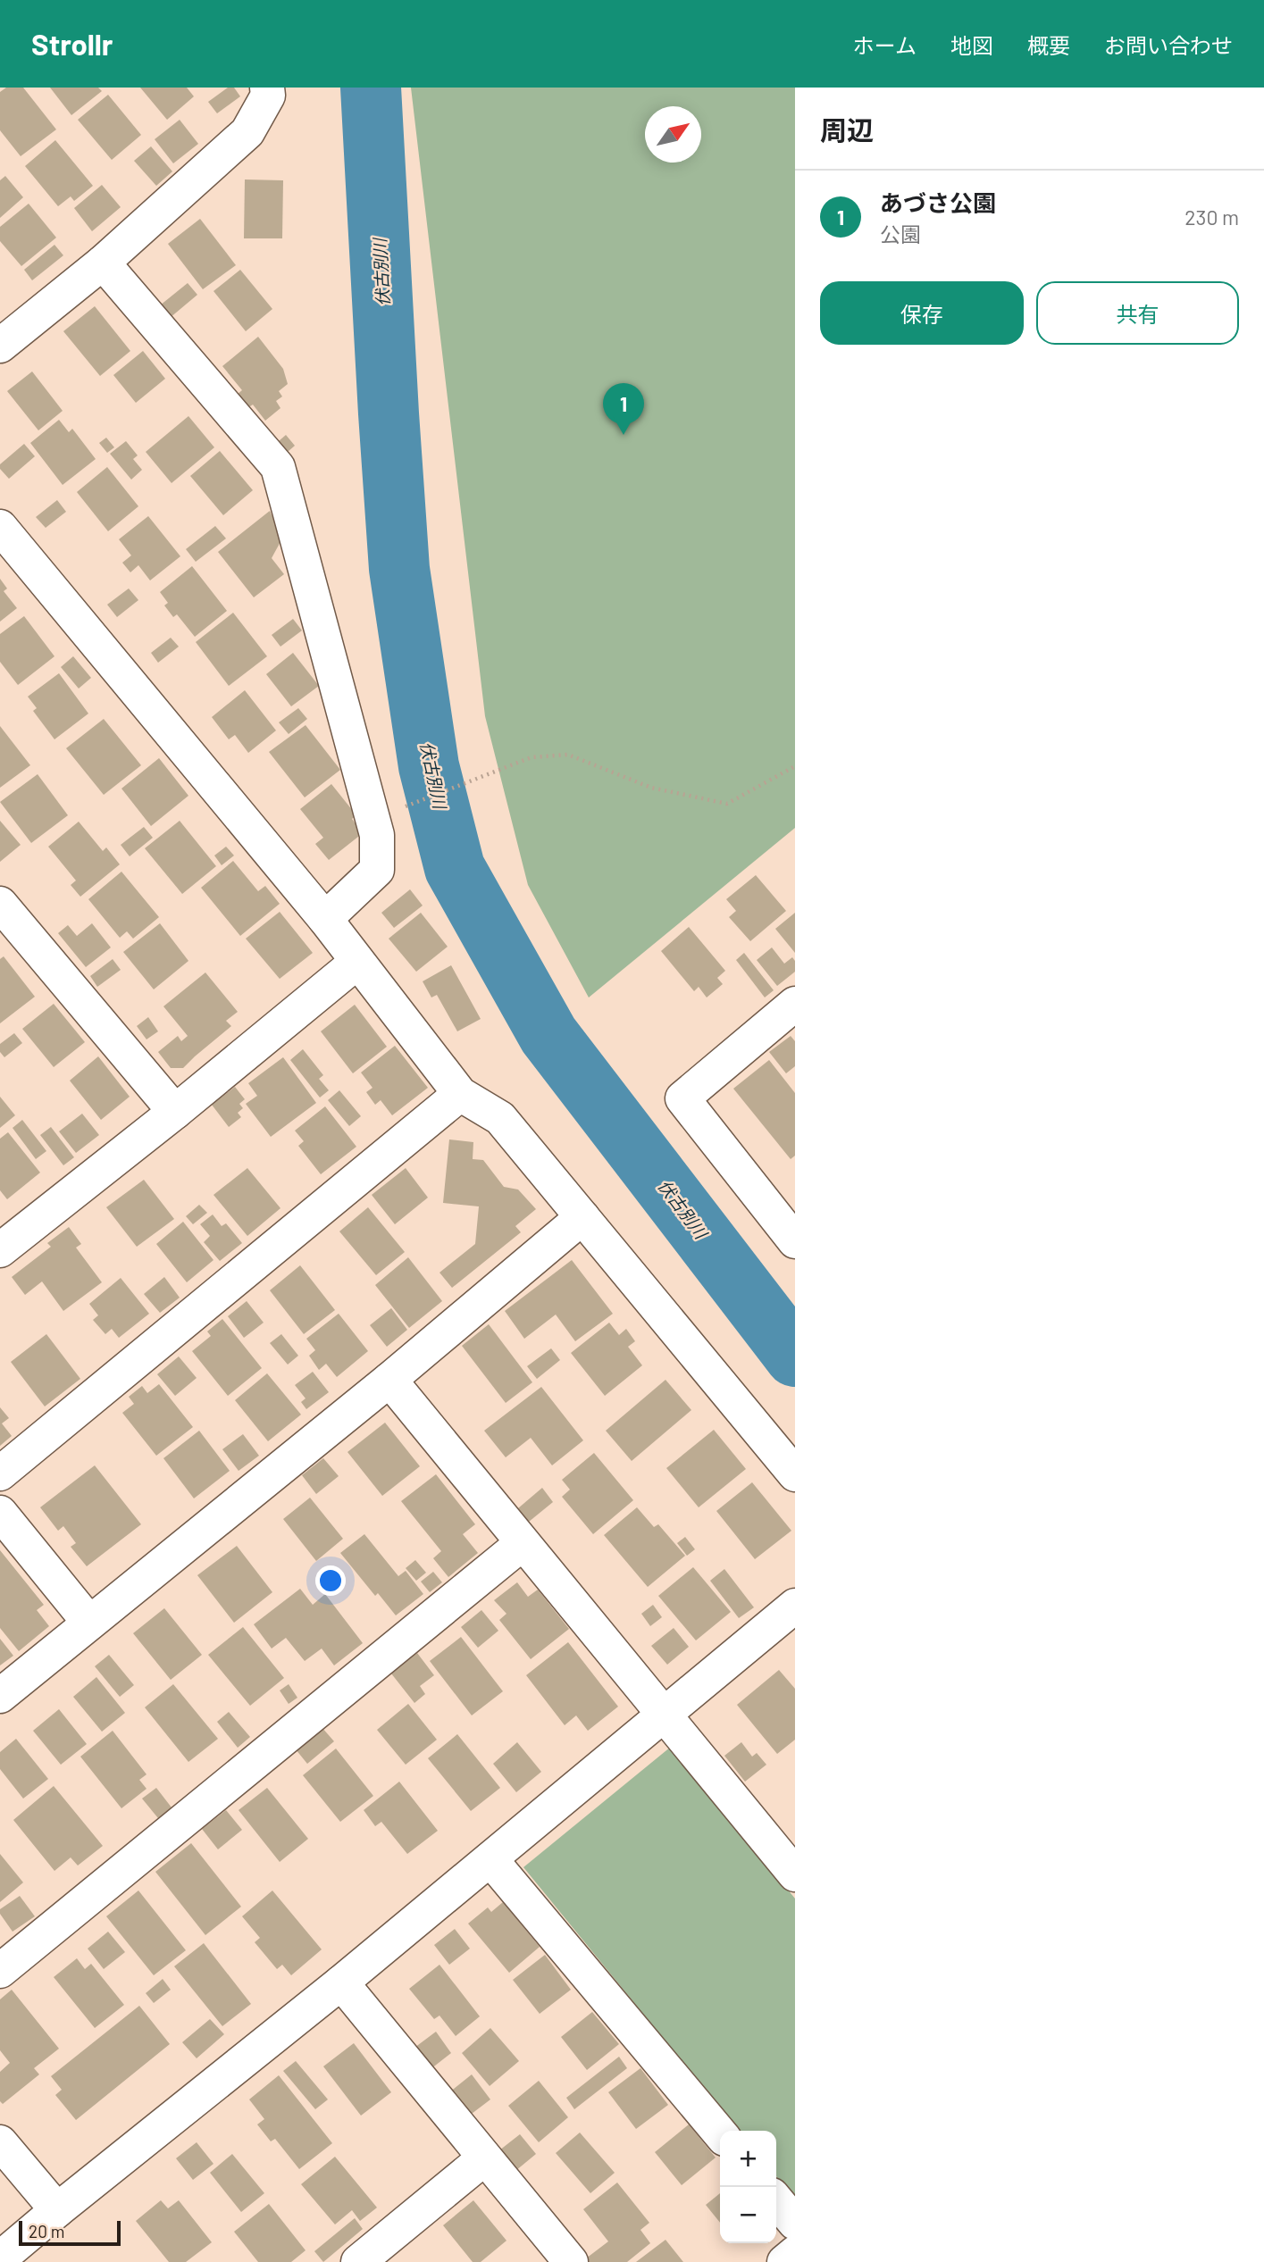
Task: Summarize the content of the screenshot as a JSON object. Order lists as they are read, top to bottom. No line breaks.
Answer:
{"water":["伏古別川"],"scale_bar":"20 m","north":"top right","page":{"header":"Strollr","nav":["ホーム","地図","概要","お問い合わせ"],"heading":"周辺","list":[{"mark":"1","name":"あづさ公園","note":"公園","value":"230 m"}],"buttons":["保存","共有"],"pins":"1","map_buttons":["+","−"],"scale":"20 m"}}
